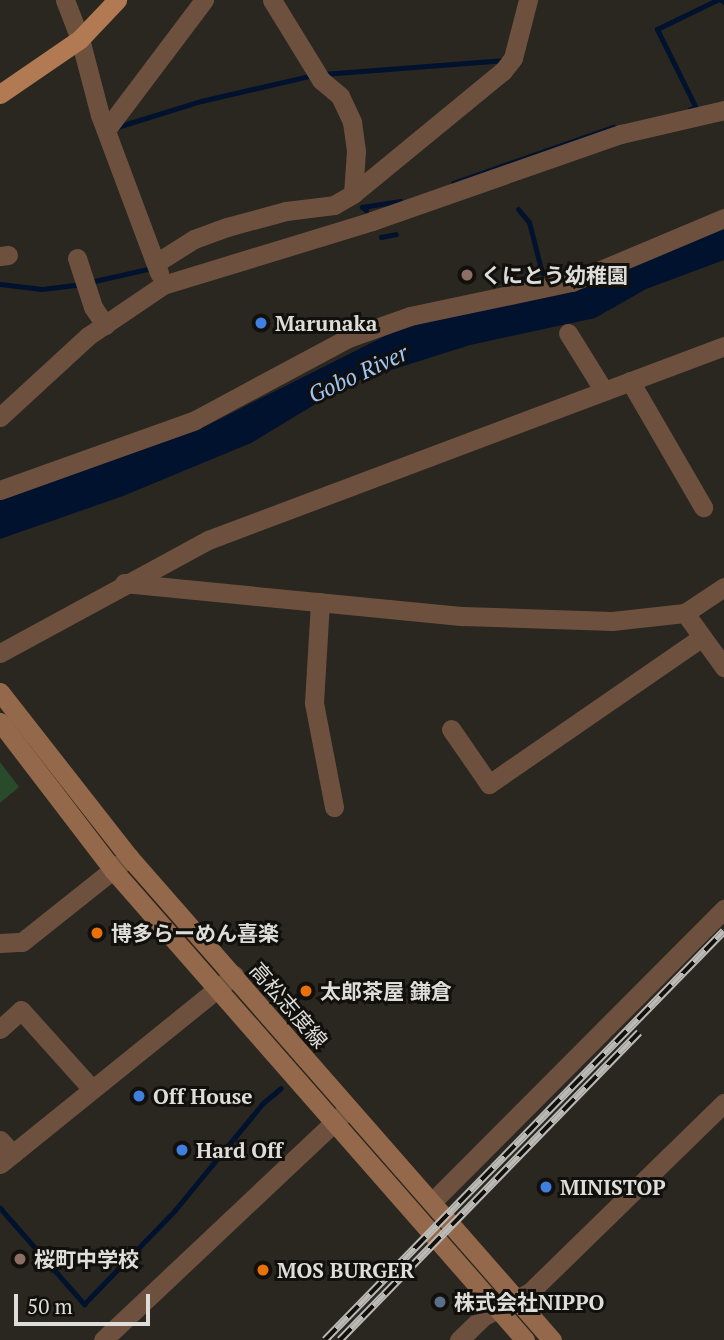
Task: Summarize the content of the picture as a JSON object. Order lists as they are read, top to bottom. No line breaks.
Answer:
{"streets":{"main road":["高松志度線"]},"water":["Gobo River"],"places":["くにとう幼稚園","Marunaka","博多らーめん喜楽","太郎茶屋 鎌倉","Off House","Hard Off","MINISTOP","桜町中学校","MOS BURGER","株式会社NIPPO"],"scale_bar":"50 m"}
